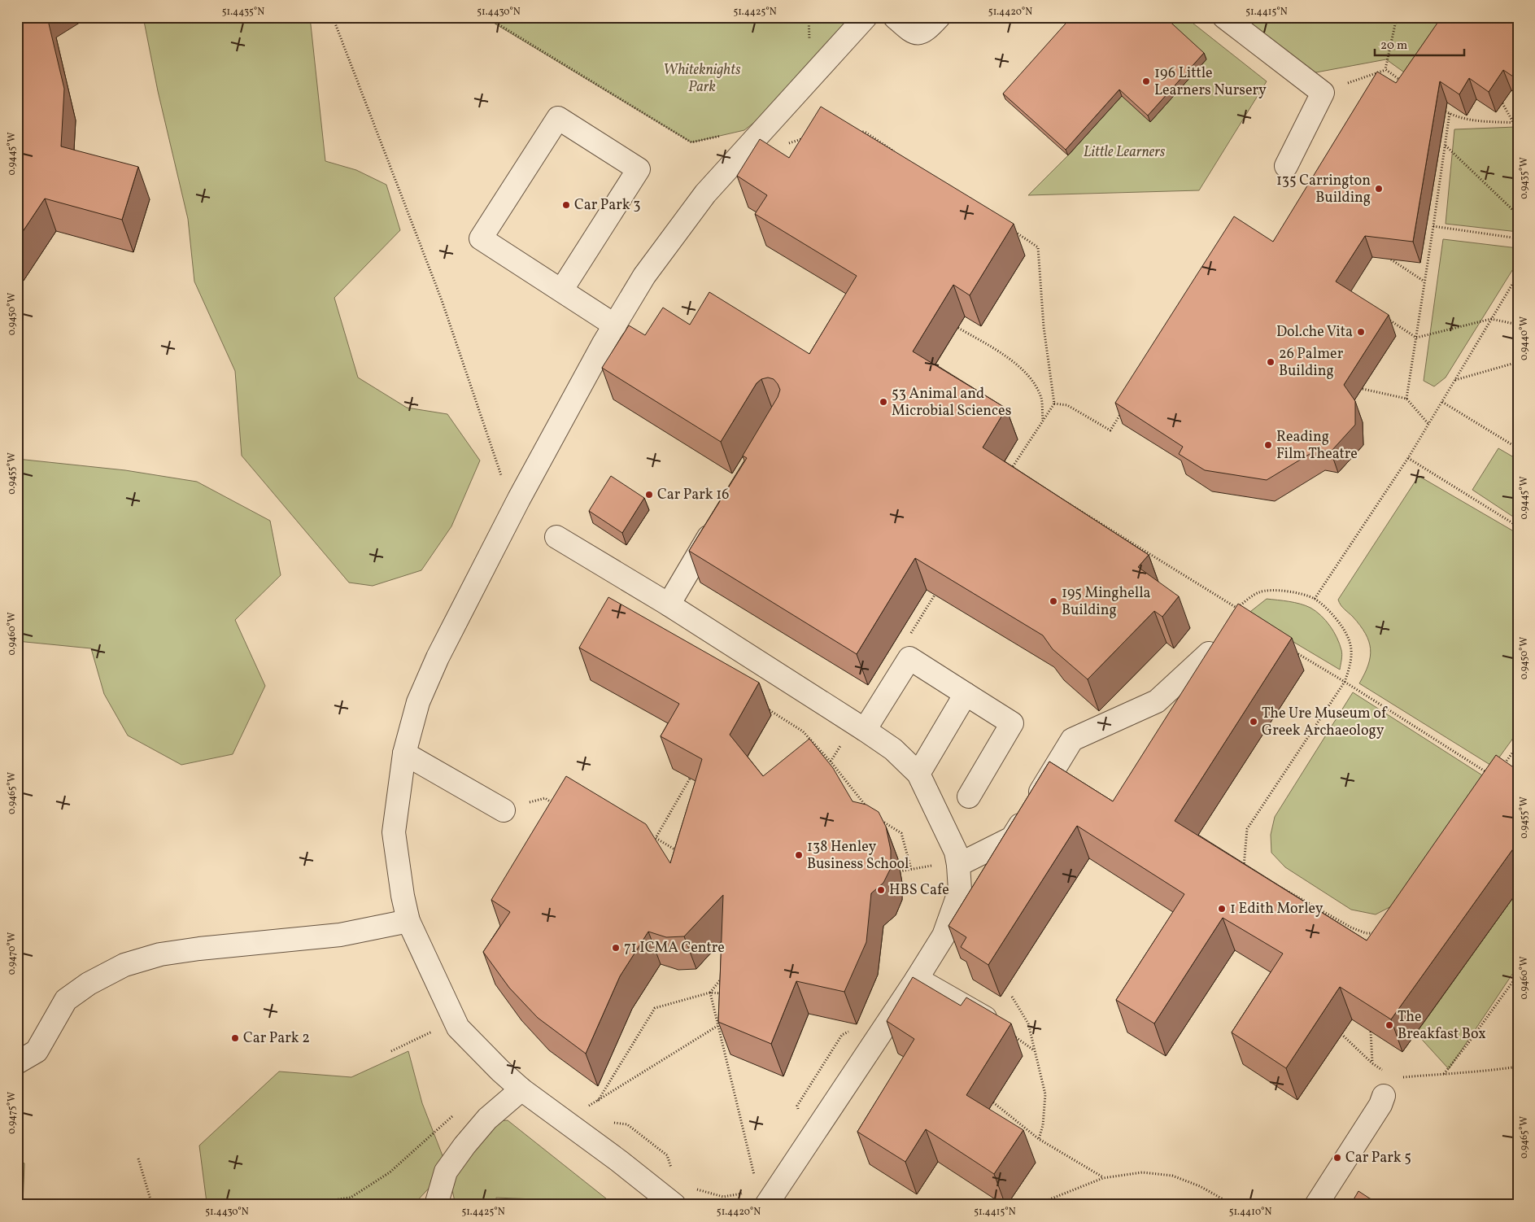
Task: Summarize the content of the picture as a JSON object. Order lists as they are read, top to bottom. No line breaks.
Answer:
{"parks":["Whiteknights Park","Little Learners"],"places":["196 Little Learners Nursery","135 Carrington Building","Car Park 3","Dol.che Vita","26 Palmer Building","53 Animal and Microbial Sciences","Reading Film Theatre","Car Park 16","195 Minghella Building","The Ure Museum of Greek Archaeology","138 Henley Business School","HBS Cafe","1 Edith Morley","71 ICMA Centre","The Breakfast Box","Car Park 2","Car Park 5"],"scale_bar":"20 m","coordinates":["51.4435°N","51.4430°N","51.4425°N","51.4420°N","51.4415°N","0.9445°W","0.9435°W","0.9450°W","0.9440°W","0.9455°W","0.9460°W","0.9465°W","0.9470°W","0.9475°W","51.4410°N"]}
